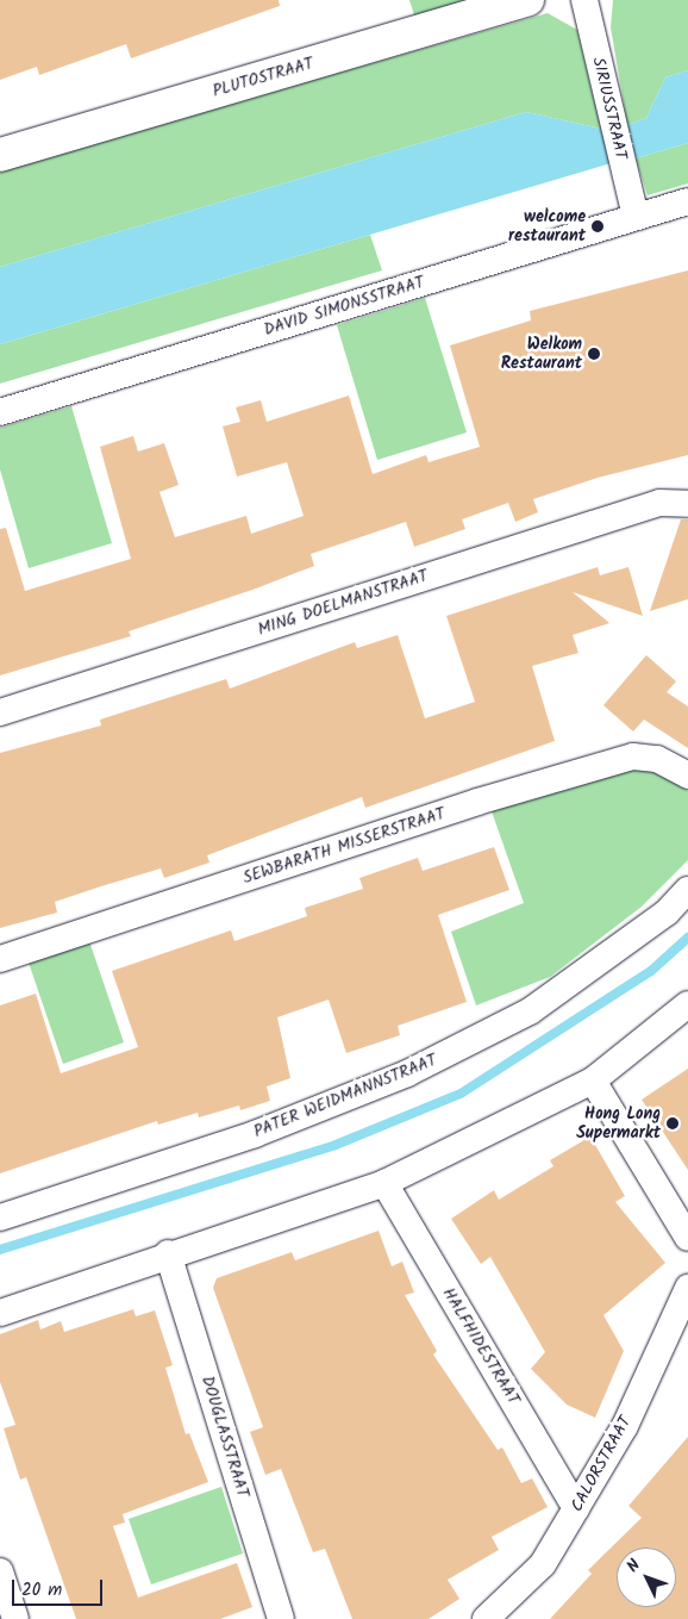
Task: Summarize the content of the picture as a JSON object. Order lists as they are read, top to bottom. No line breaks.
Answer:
{"streets":{"street":["PLUTOSTRAAT","SIRIUSSTRAAT","DAVID SIMONSSTRAAT","MING DOELMANSTRAAT","SEWBARATH MISSERSTRAAT","PATER WEIDMANNSTRAAT","HALFHIDESTRAAT","DOUGLASSTRAAT","CALORSTRAAT"]},"crossings":[["SIRIUSSTRAAT","DAVID SIMONSSTRAAT"],["HALFHIDESTRAAT","CALORSTRAAT"]],"places":["welcome restaurant","Welkom Restaurant","Hong Long Supermarkt"],"scale_bar":"20 m","north":"top left"}
